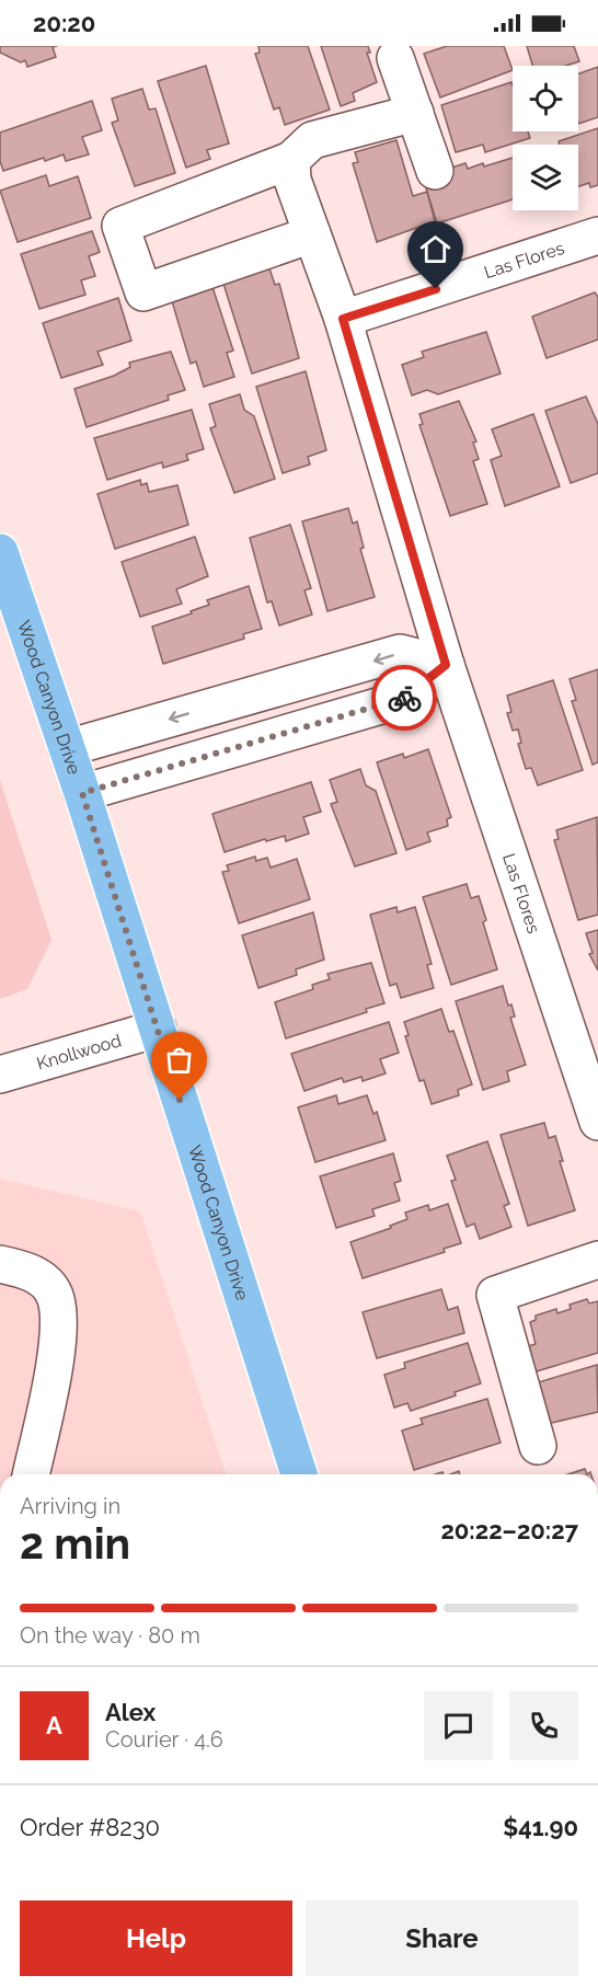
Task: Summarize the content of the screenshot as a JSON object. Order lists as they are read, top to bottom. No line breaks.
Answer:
{"streets":{"main road":["Wood Canyon Drive"],"street":["Las Flores","Knollwood"]},"crossings":[["Wood Canyon Drive","Knollwood"]],"page":{"status":"20:20","heading":["2 min","Arriving in","20:22–20:27"],"panel":["Alex","Courier · 4.6","Order #8230","$41.90"],"bar":"On the way · 80 m","round":"A","buttons":["Help","Share"]}}
